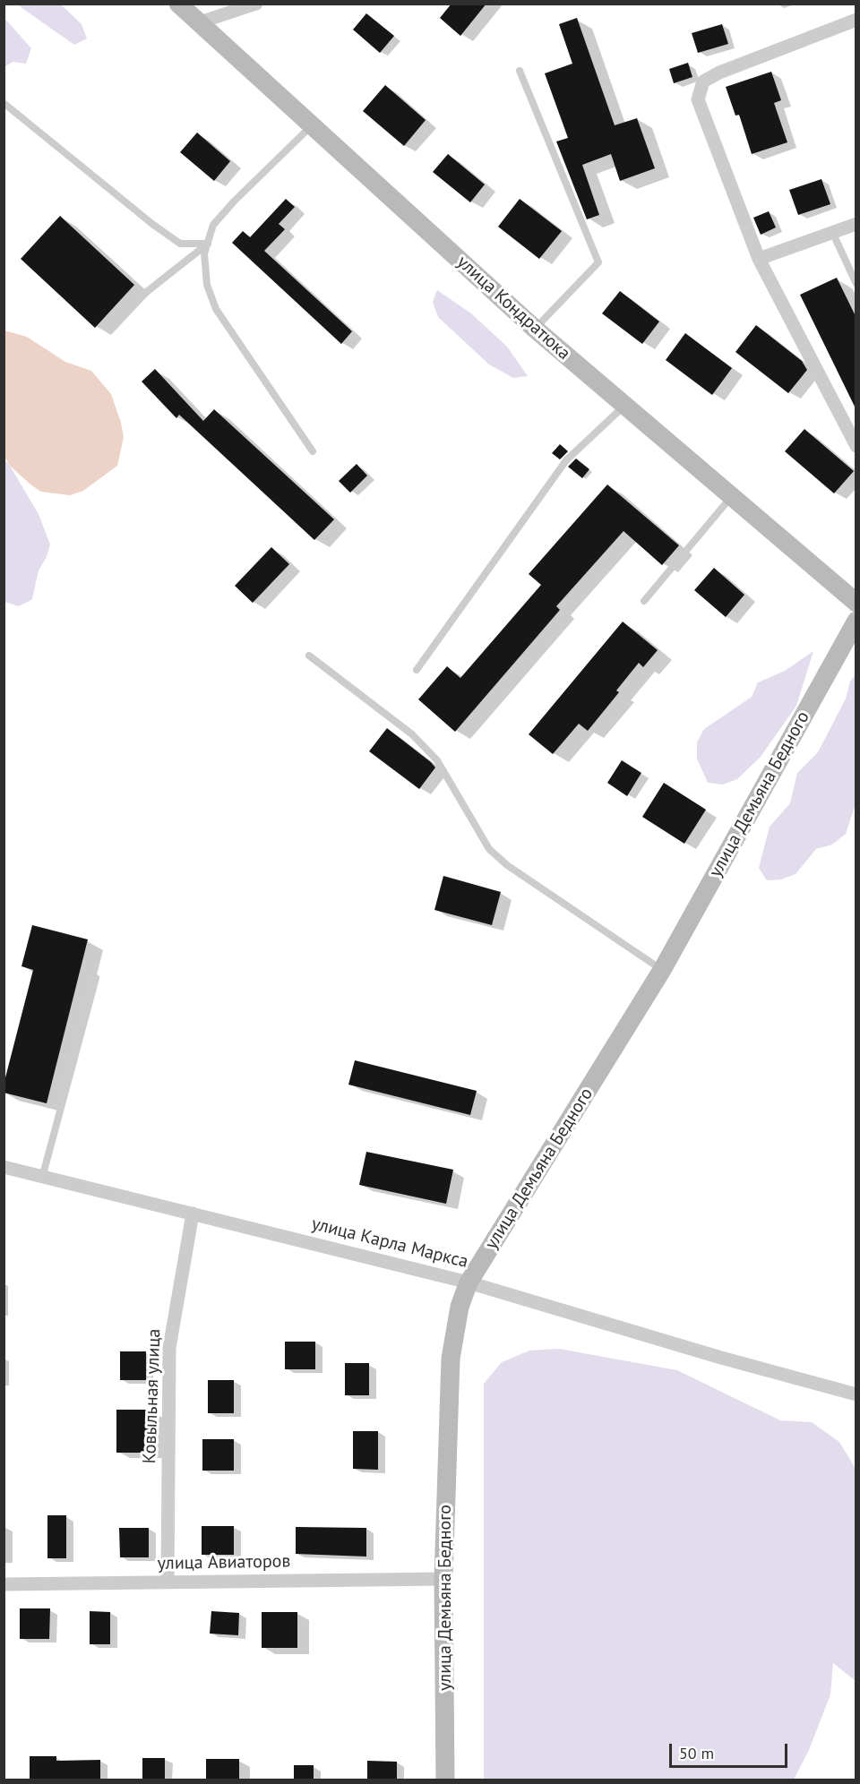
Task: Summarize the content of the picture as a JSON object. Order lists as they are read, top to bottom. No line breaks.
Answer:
{"streets":{"street":["улица Кондратюка","улица Демьяна Бедного","улица Карла Маркса","Ковыльная улица","улица Авиаторов"]},"crossings":[["улица Демьяна Бедного","улица Карла Маркса"],["улица Демьяна Бедного","улица Авиаторов"],["улица Карла Маркса","Ковыльная улица"],["Ковыльная улица","улица Авиаторов"]],"scale_bar":"50 m"}
